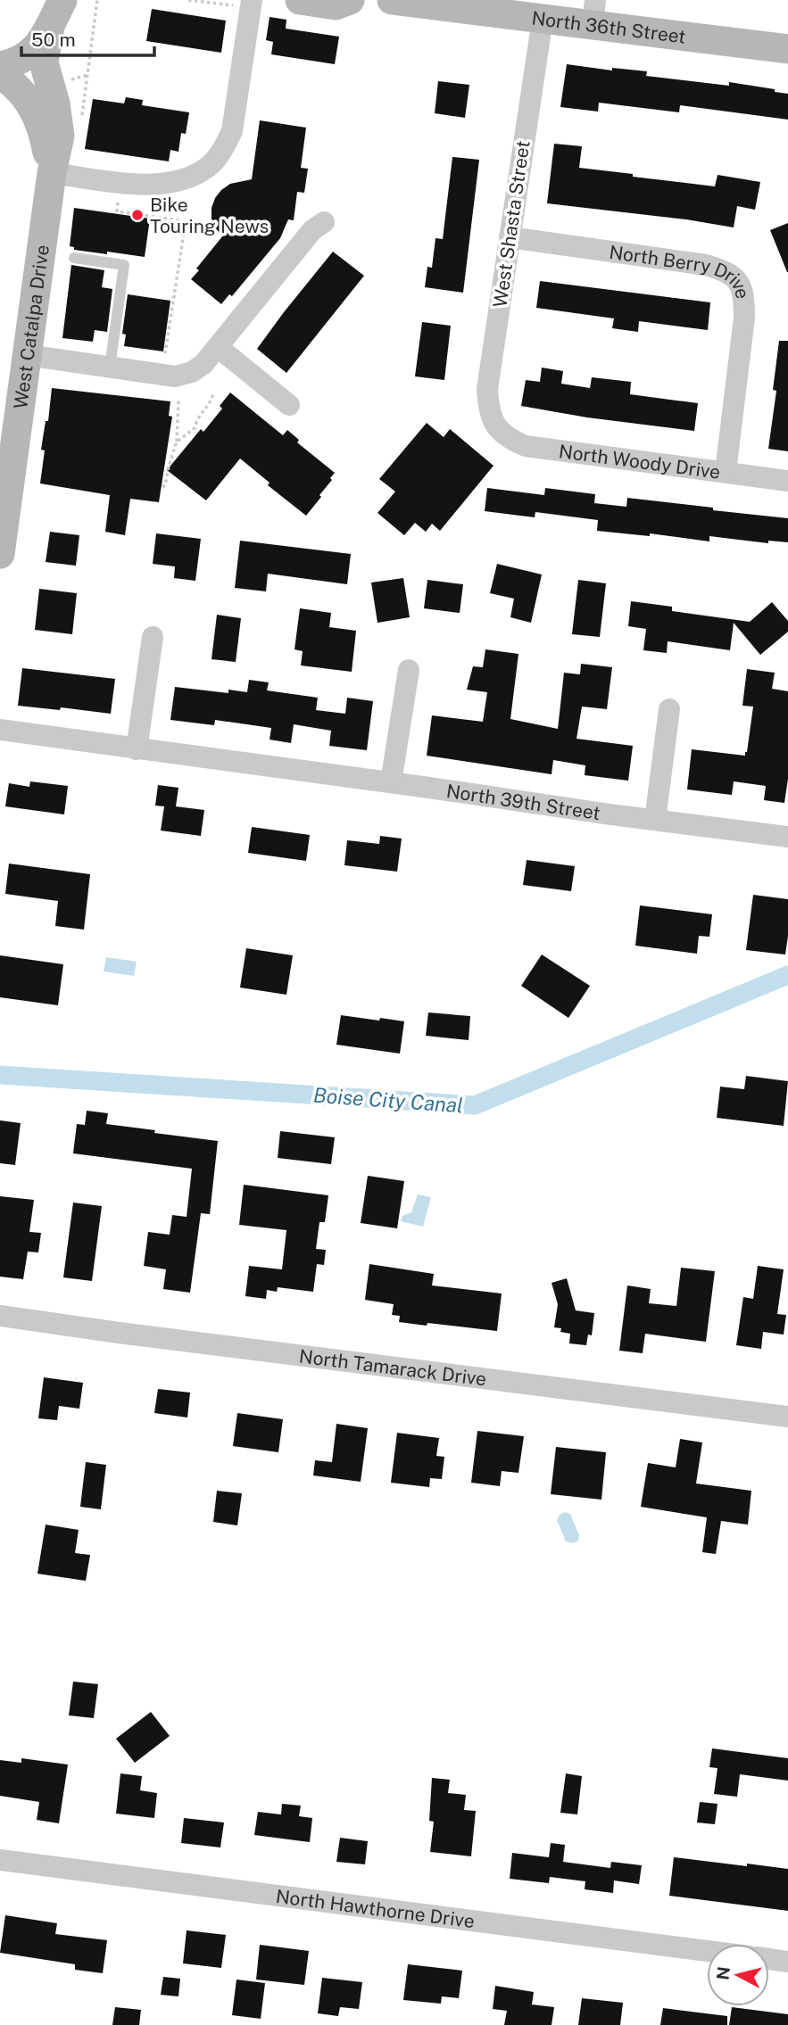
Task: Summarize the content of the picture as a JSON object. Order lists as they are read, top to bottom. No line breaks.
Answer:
{"streets":{"street":["North 36th Street","West Shasta Street","North Berry Drive","West Catalpa Drive","North Woody Drive","North 39th Street","North Tamarack Drive","North Hawthorne Drive"]},"crossings":[["North 36th Street","West Shasta Street"],["West Shasta Street","North Berry Drive"],["West Shasta Street","North Woody Drive"],["North Berry Drive","North Woody Drive"]],"water":["Boise City Canal"],"places":["Bike Touring News"],"scale_bar":"50 m","north":"left"}
